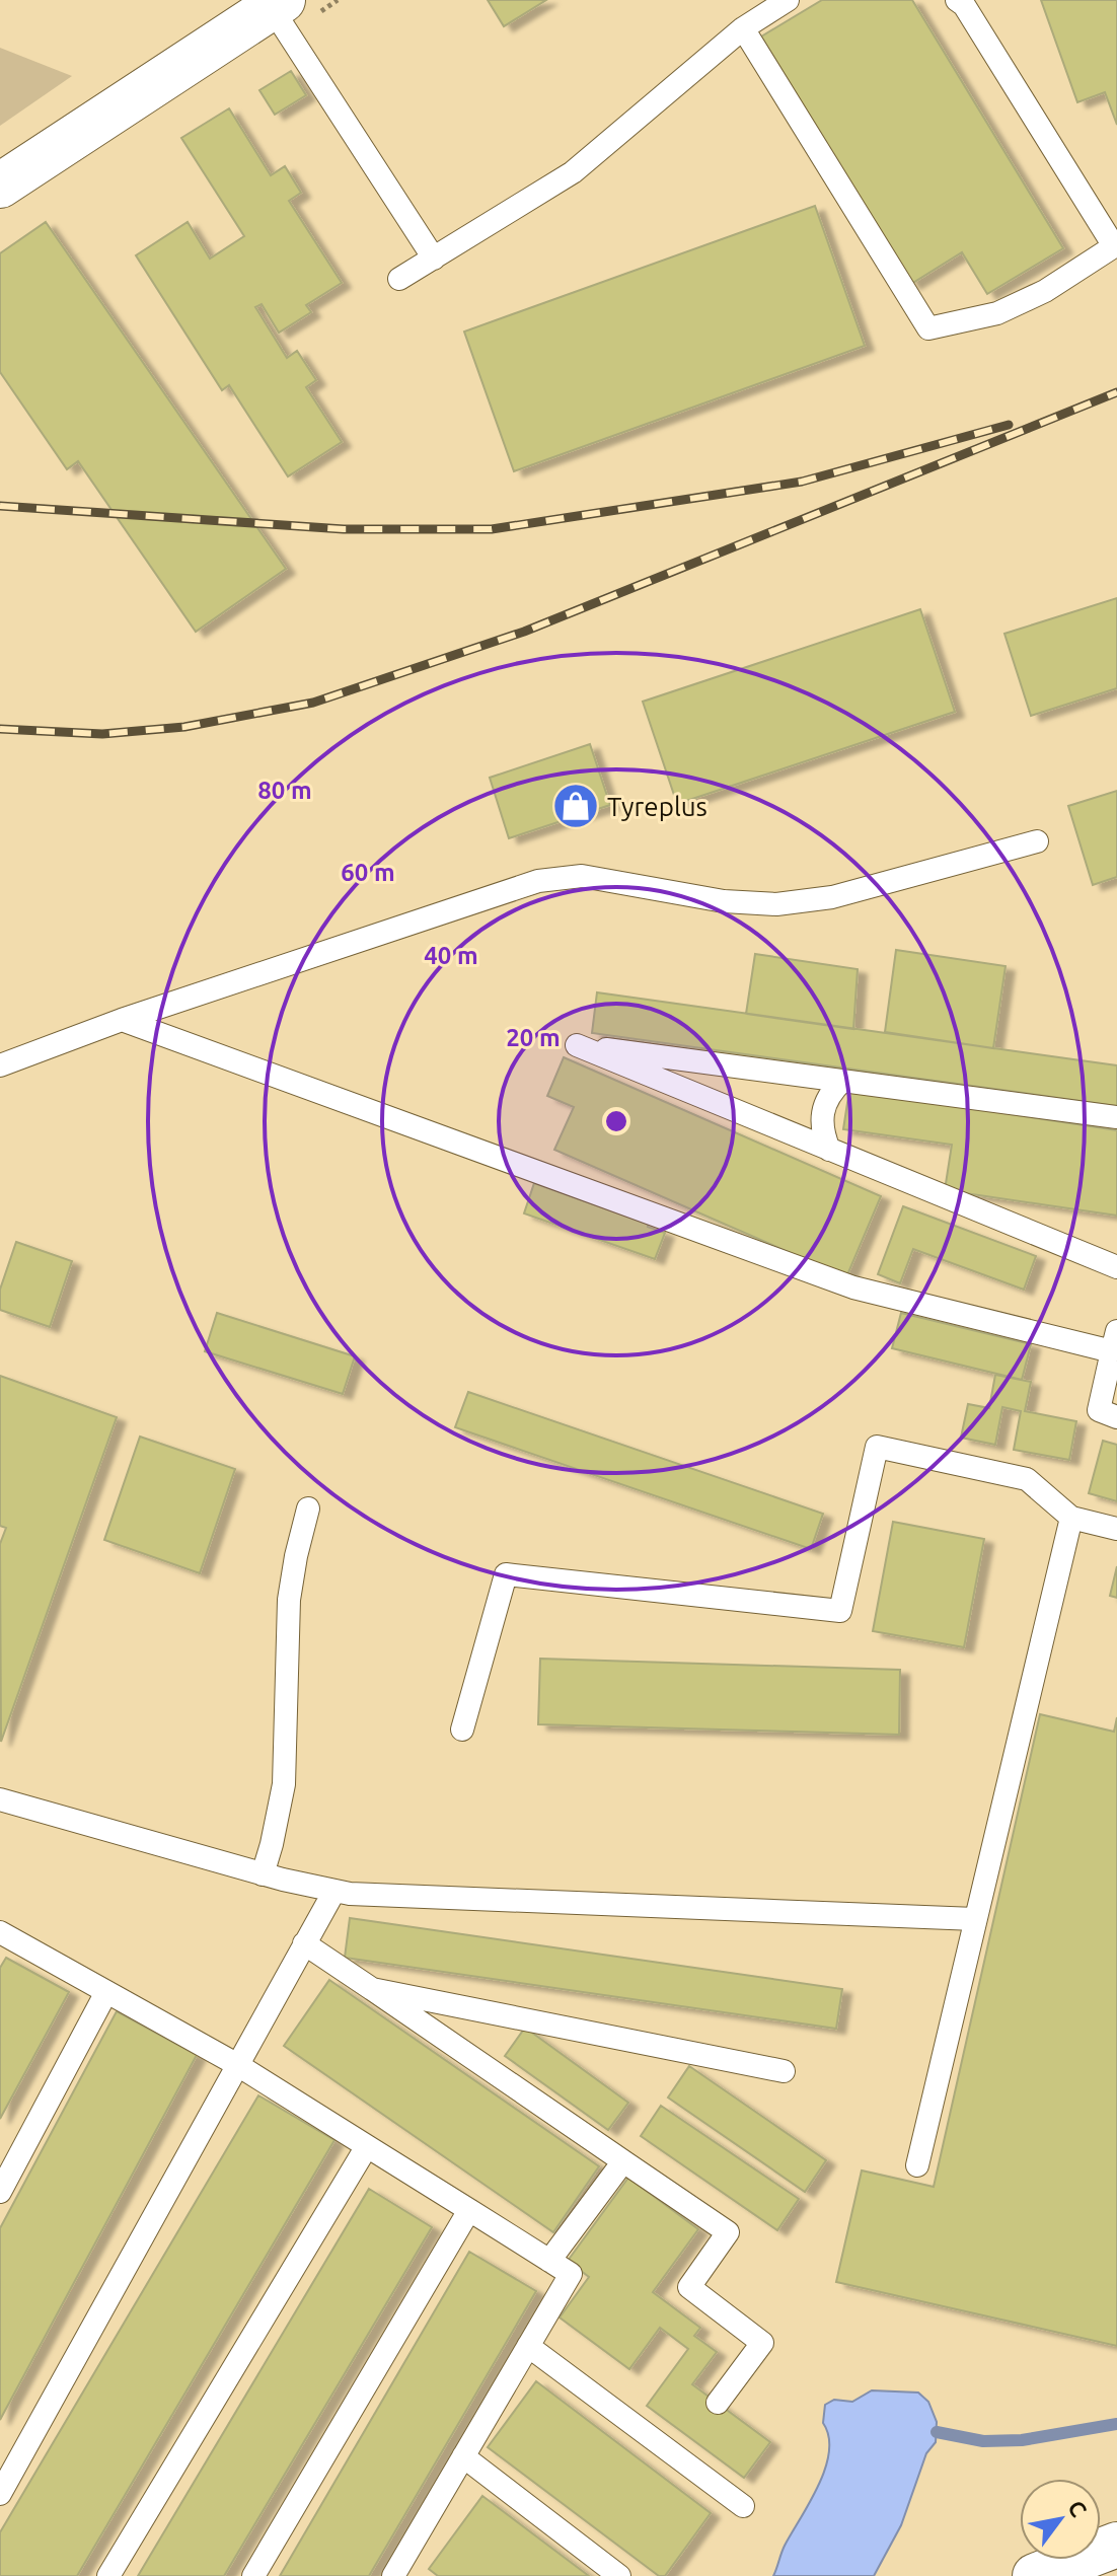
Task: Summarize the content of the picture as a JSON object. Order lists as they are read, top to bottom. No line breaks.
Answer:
{"places":{"shop":["Tyreplus"]},"north":"top right","rings":["80 m","60 m","40 m","20 m"]}
